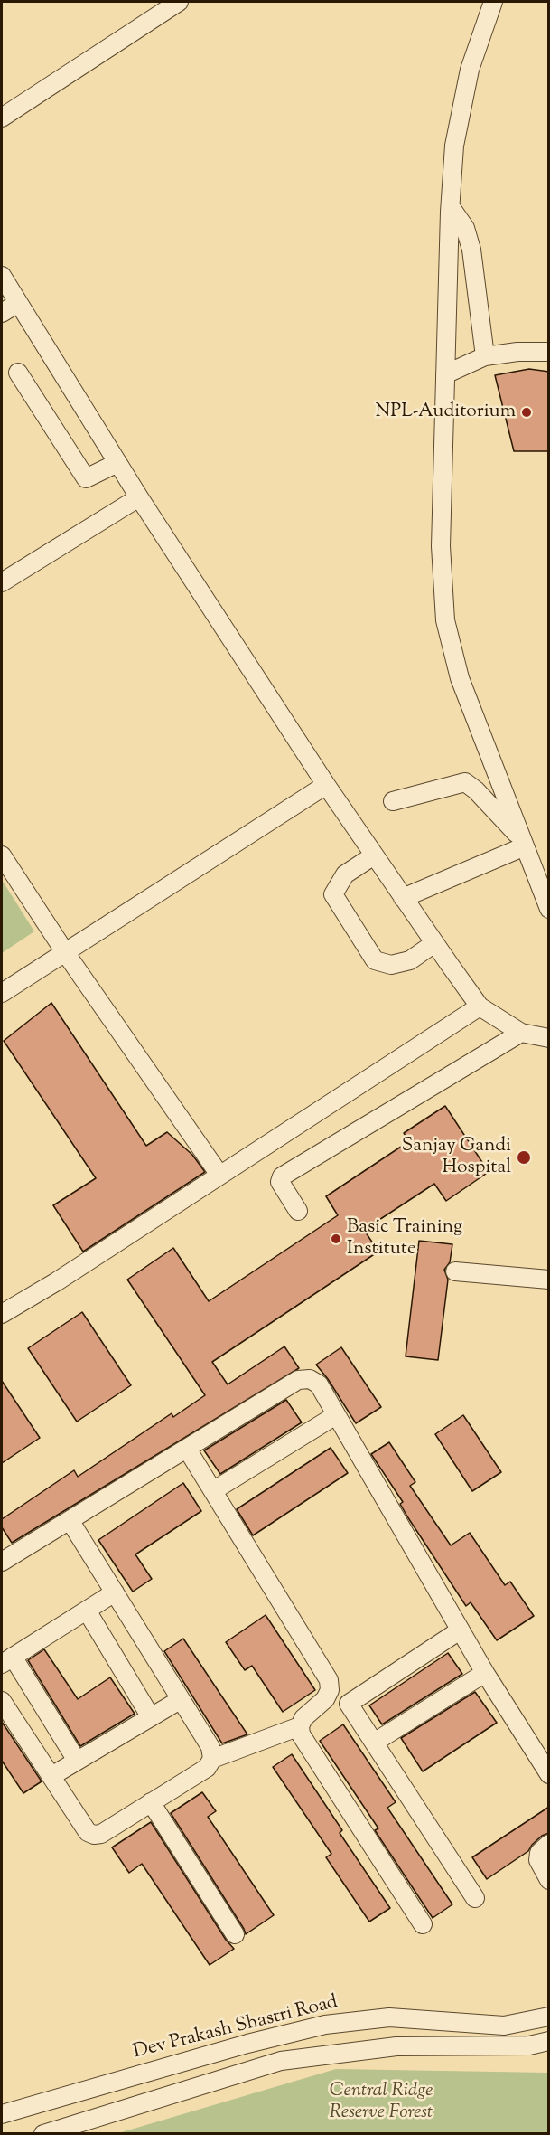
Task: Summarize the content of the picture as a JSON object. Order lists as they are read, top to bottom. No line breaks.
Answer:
{"streets":{"street":["Dev Prakash Shastri Road"]},"parks":["Central Ridge Reserve Forest"],"places":["NPL-Auditorium","Sanjay Gandi Hospital","Basic Training Institute"]}
